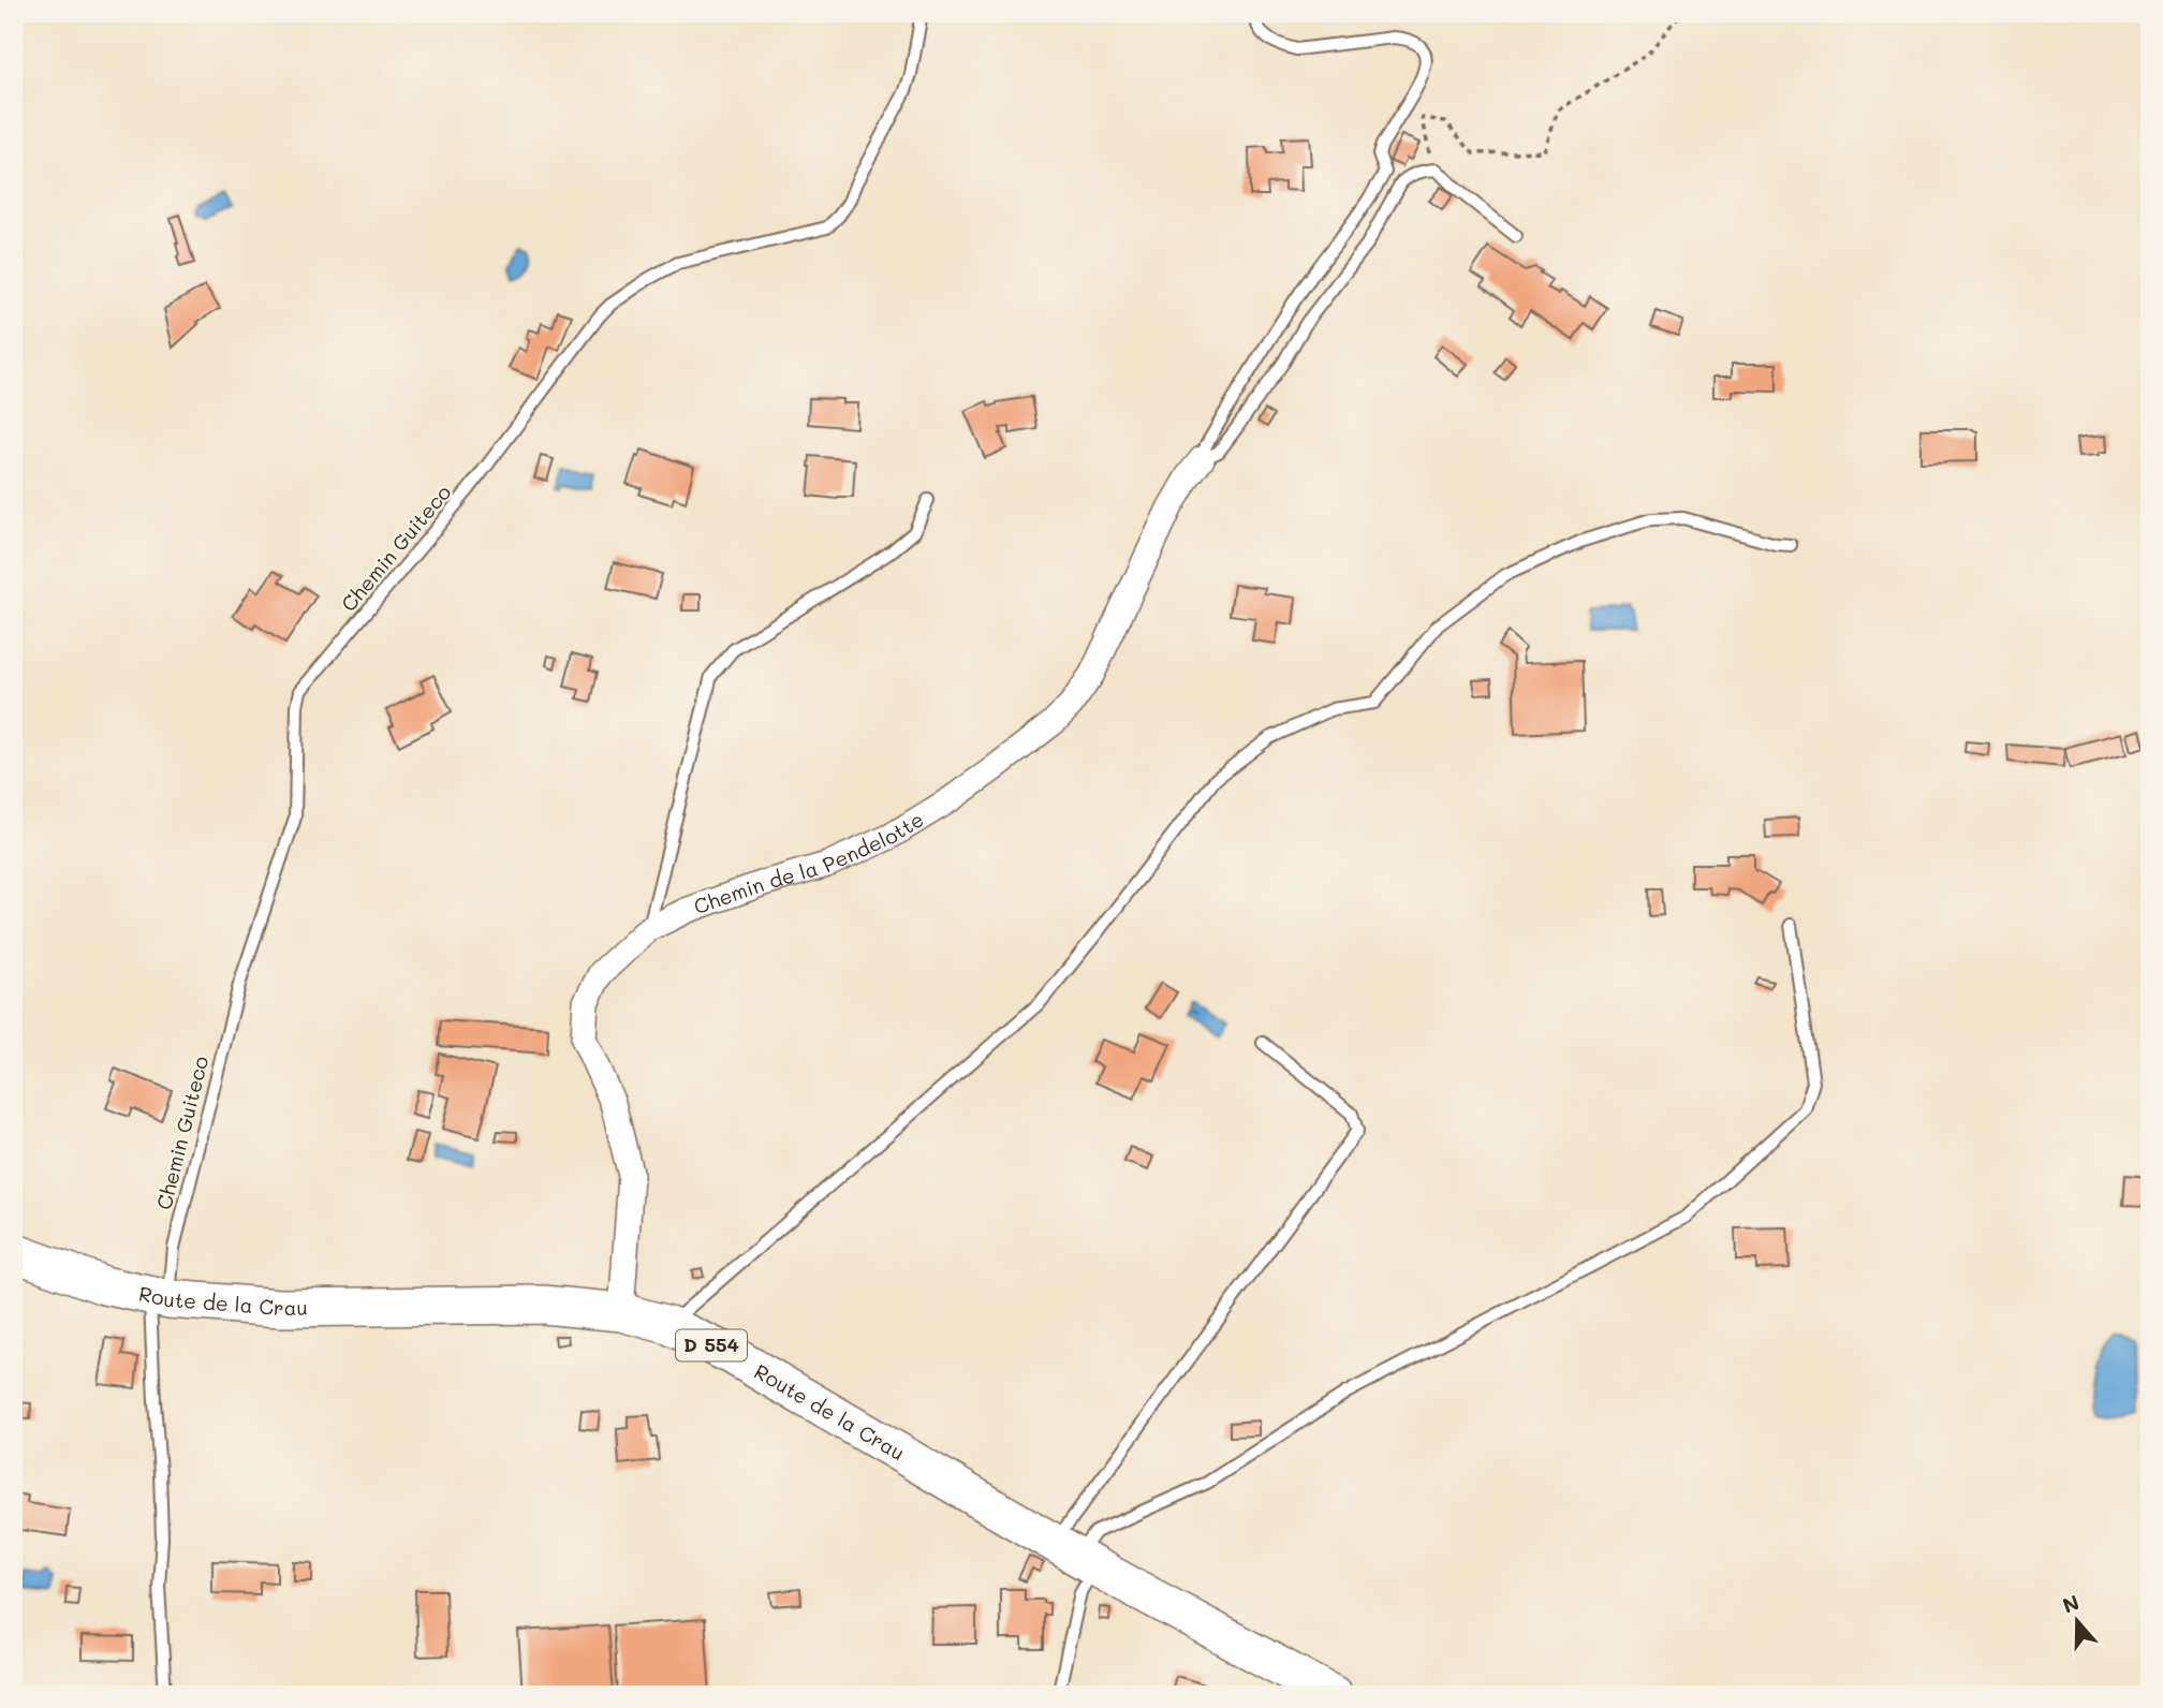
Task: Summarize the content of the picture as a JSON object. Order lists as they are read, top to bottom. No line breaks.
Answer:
{"streets":{"main road":["Route de la Crau","D 554"],"street":["Chemin de la Pendelotte"],"lane":["Chemin Guiteco"]},"crossings":[["Chemin Guiteco","Route de la Crau"],["Chemin de la Pendelotte","Route de la Crau"]],"north":"top"}
